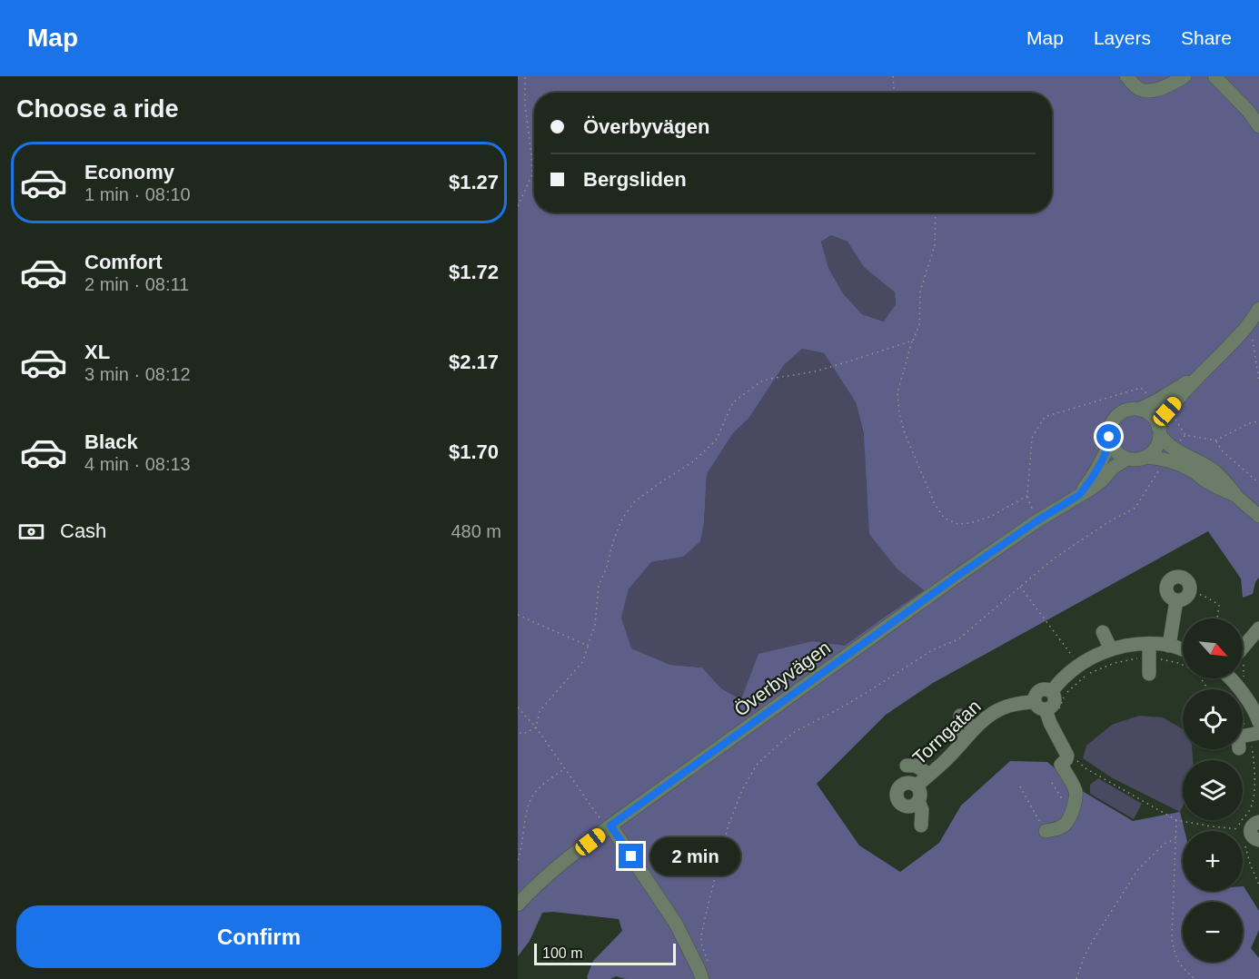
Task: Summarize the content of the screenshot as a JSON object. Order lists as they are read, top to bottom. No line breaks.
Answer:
{"streets":{"street":["Överbyvägen","Torngatan"]},"scale_bar":"100 m","north":"bottom right","page":{"header":"Map","nav":["Map","Layers","Share"],"heading":"Choose a ride","banner":["Överbyvägen","Bergsliden"],"list":[{"name":"Economy","note":"1 min · 08:10","value":"$1.27"},{"name":"Comfort","note":"2 min · 08:11","value":"$1.72"},{"name":"XL","note":"3 min · 08:12","value":"$2.17"},{"name":"Black","note":"4 min · 08:13","value":"$1.70"}],"pay":["Cash","480 m"],"map_buttons":["+","−"],"bubble":"2 min","buttons":"Confirm","scale":"100 m"}}
